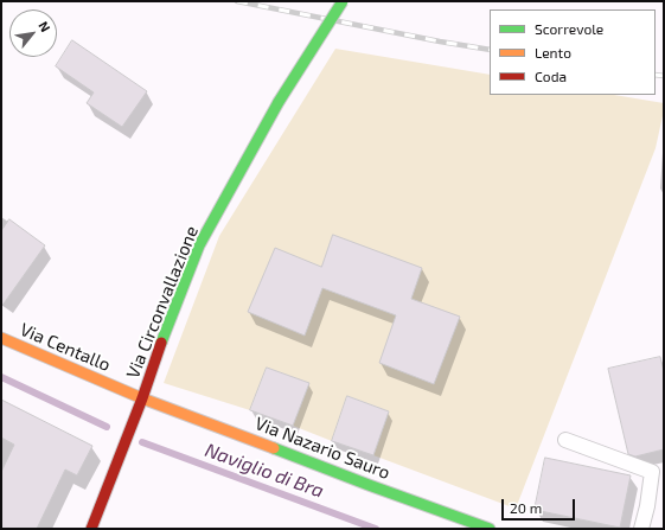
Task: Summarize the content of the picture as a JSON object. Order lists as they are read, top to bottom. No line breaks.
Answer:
{"streets":{"main road":["Via Circonvallazione","Via Centallo","Via Nazario Sauro"]},"crossings":[["Via Circonvallazione","Via Centallo"],["Via Circonvallazione","Via Nazario Sauro"],["Via Centallo","Via Nazario Sauro"]],"water":["Naviglio di Bra"],"legend":["Scorrevole","Lento","Coda"],"scale_bar":"20 m","north":"top right"}
